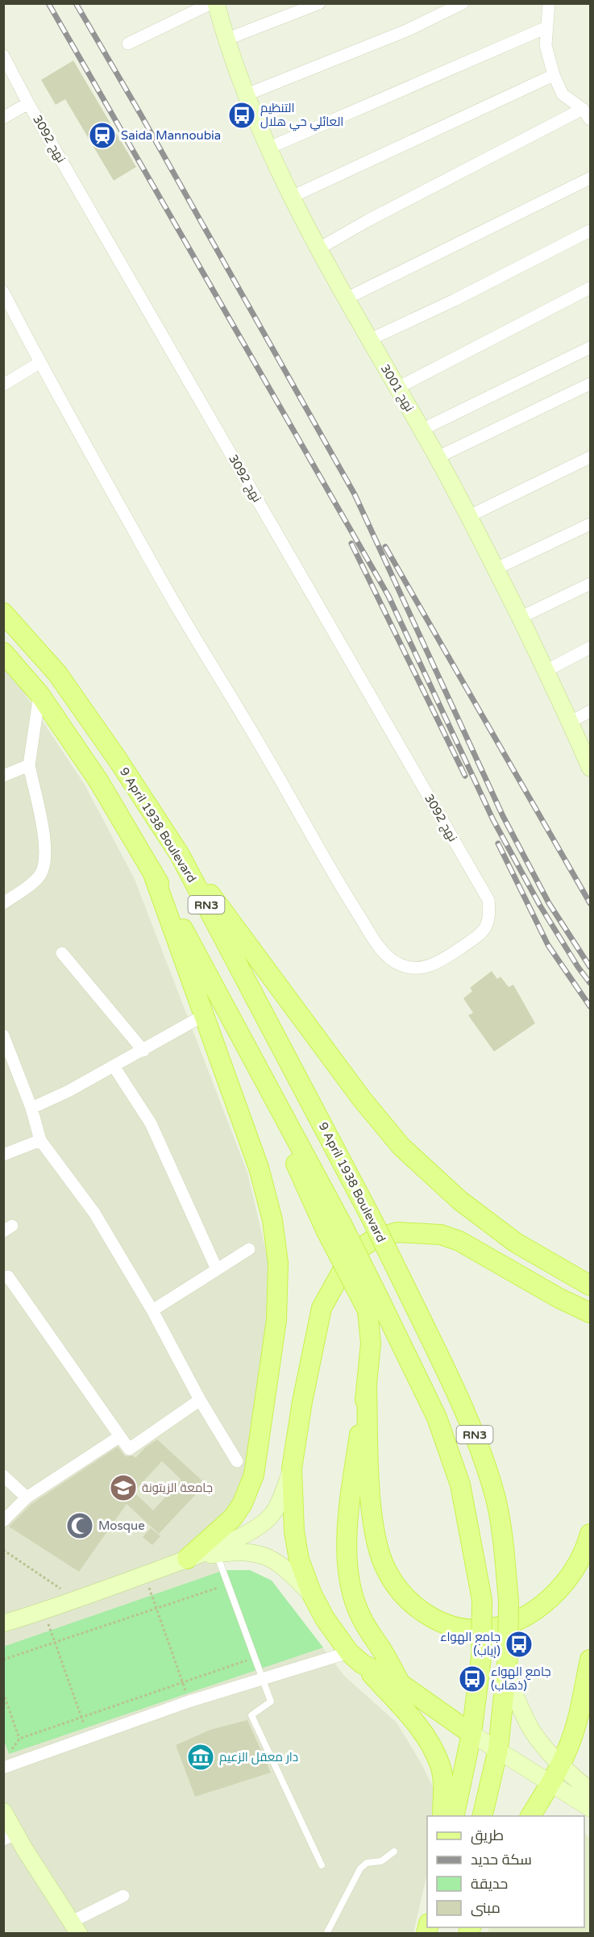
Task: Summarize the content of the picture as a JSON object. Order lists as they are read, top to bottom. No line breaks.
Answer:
{"streets":{"main road":["9 April 1938 Boulevard","RN3"],"street":["نهج 3092","نهج 3001"]},"places":{"bus stop":["التنظيم العائلي حي هلال","جامع الهواء (إياب)","جامع الهواء (ذهاب)"],"station":["Saida Mannoubia"],"school or university":["جامعة الزيتونة"],"mosque":["Mosque"],"museum":["دار معقل الزعيم"]},"legend":["طريق","سكة حديد","حديقة","مبنى"]}
